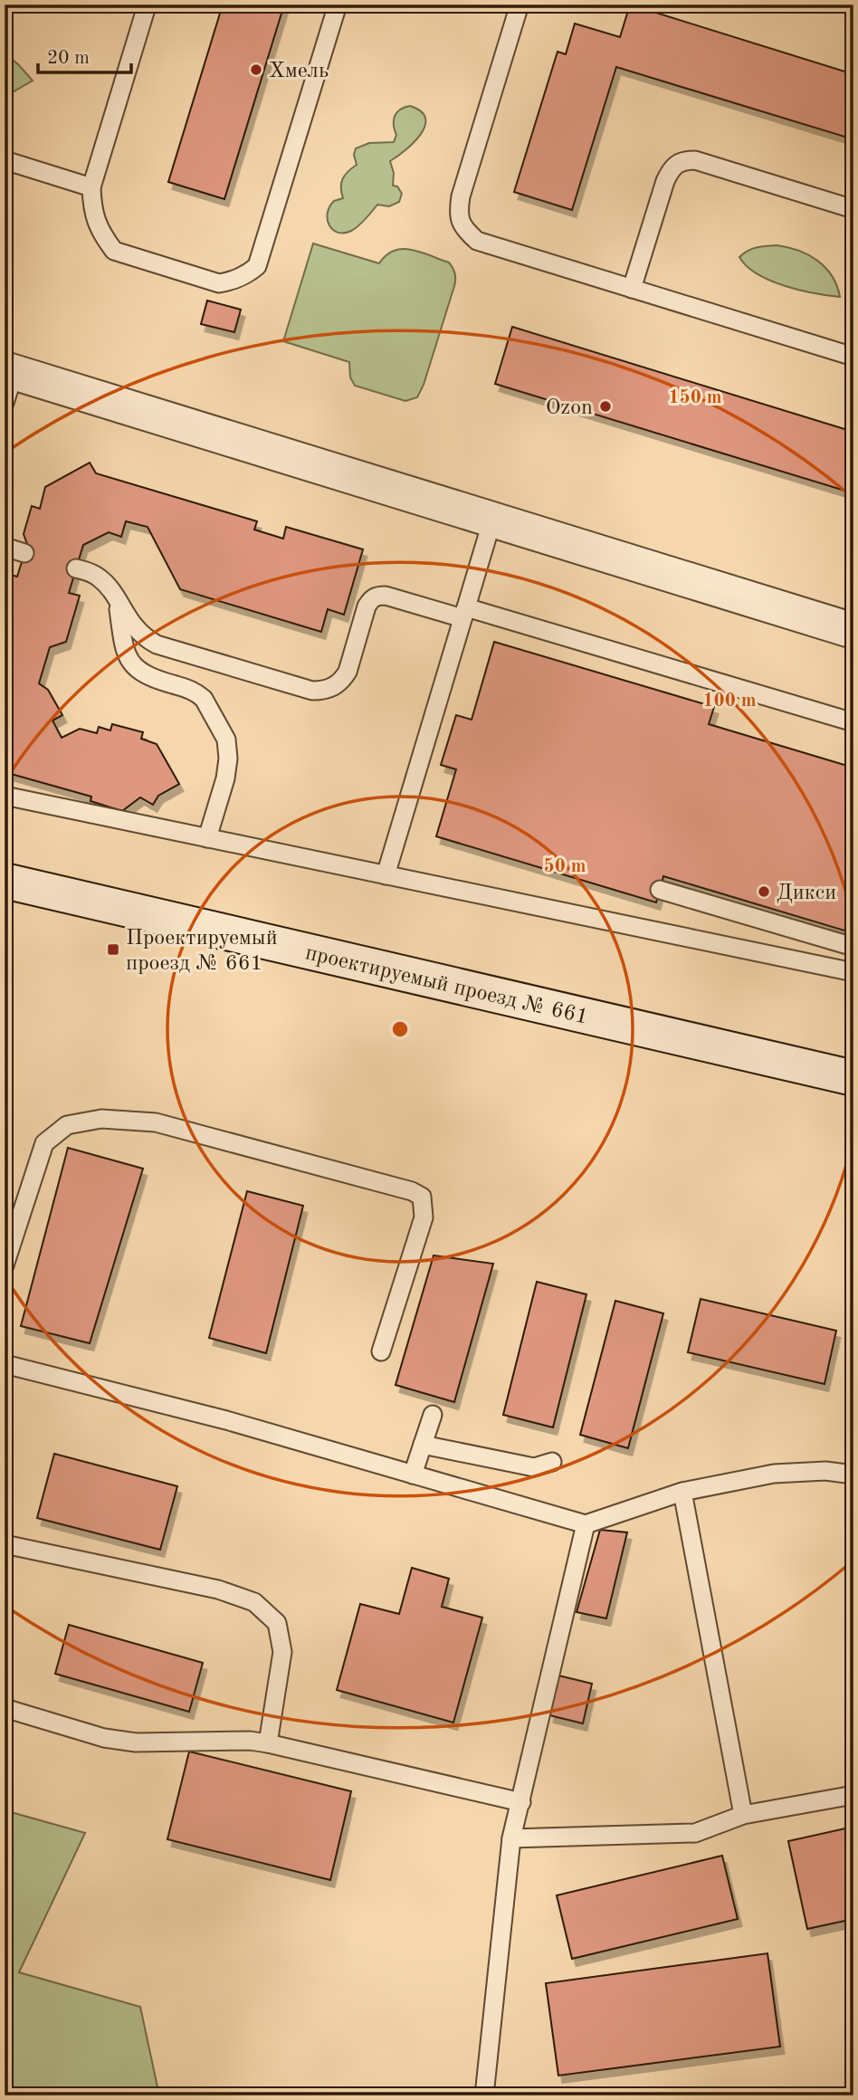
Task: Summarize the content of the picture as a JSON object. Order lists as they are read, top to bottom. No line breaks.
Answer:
{"streets":{"street":["проектируемый проезд № 661"]},"places":{"other":["Хмель","Ozon","Дикси"],"transit":["Проектируемый проезд № 661"]},"scale_bar":"20 m","rings":["150 m","100 m","50 m"]}
